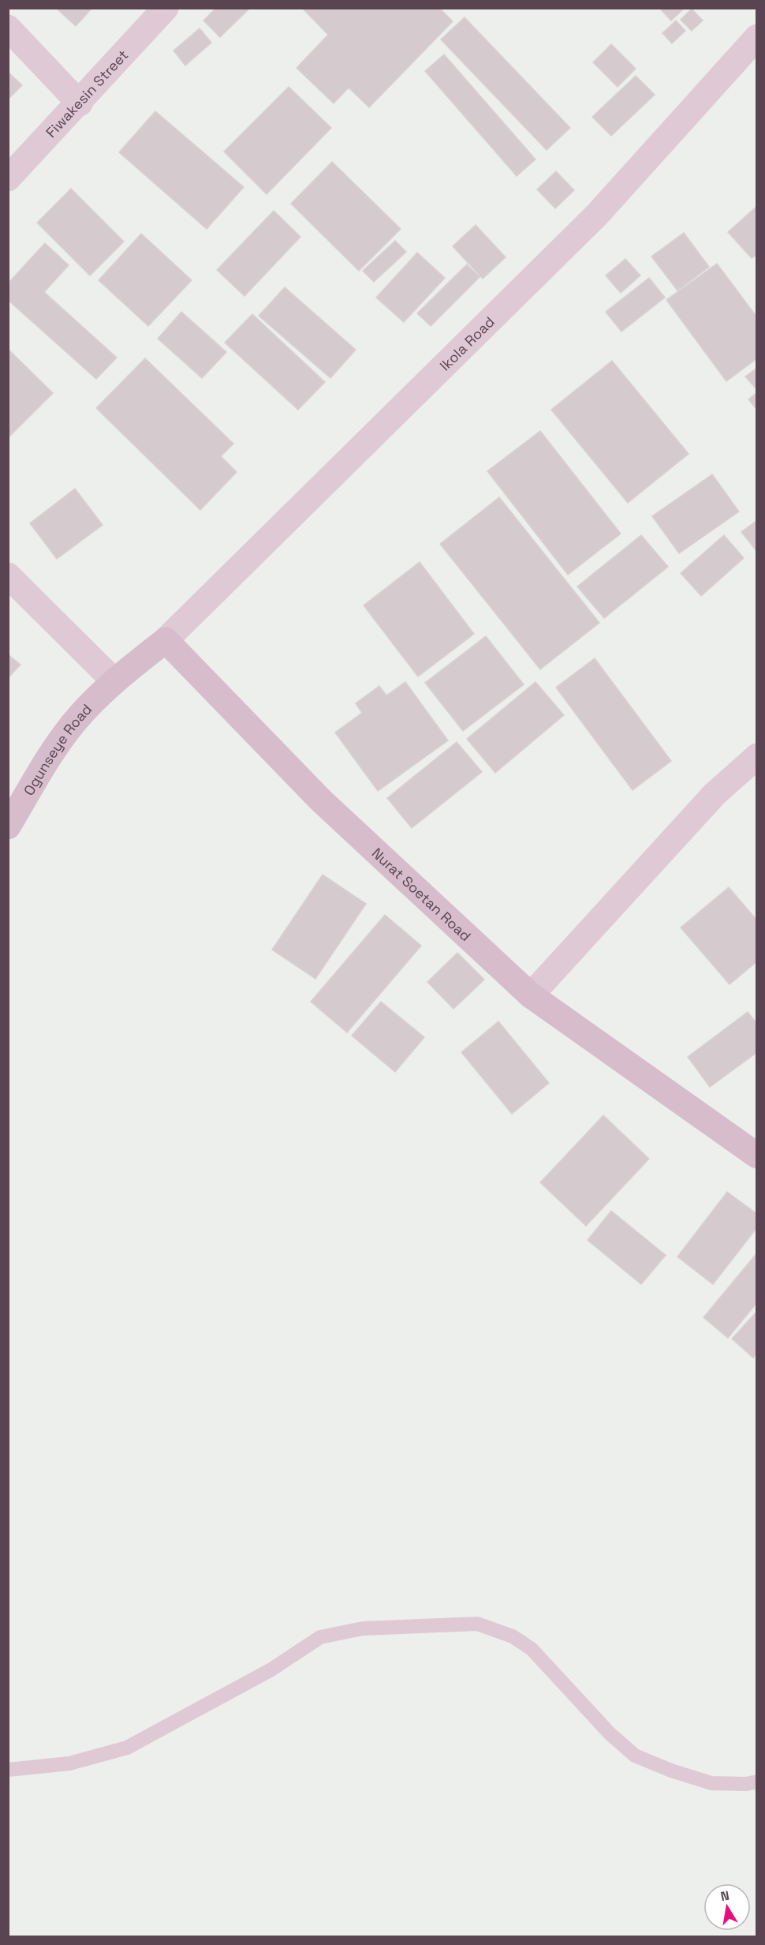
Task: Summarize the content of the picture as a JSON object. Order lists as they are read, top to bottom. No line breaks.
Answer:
{"streets":{"street":["Fiwakesin Street","Ikola Road","Ogunseye Road","Nurat Soetan Road"]},"crossings":[["Ikola Road","Nurat Soetan Road"]],"north":"top"}
